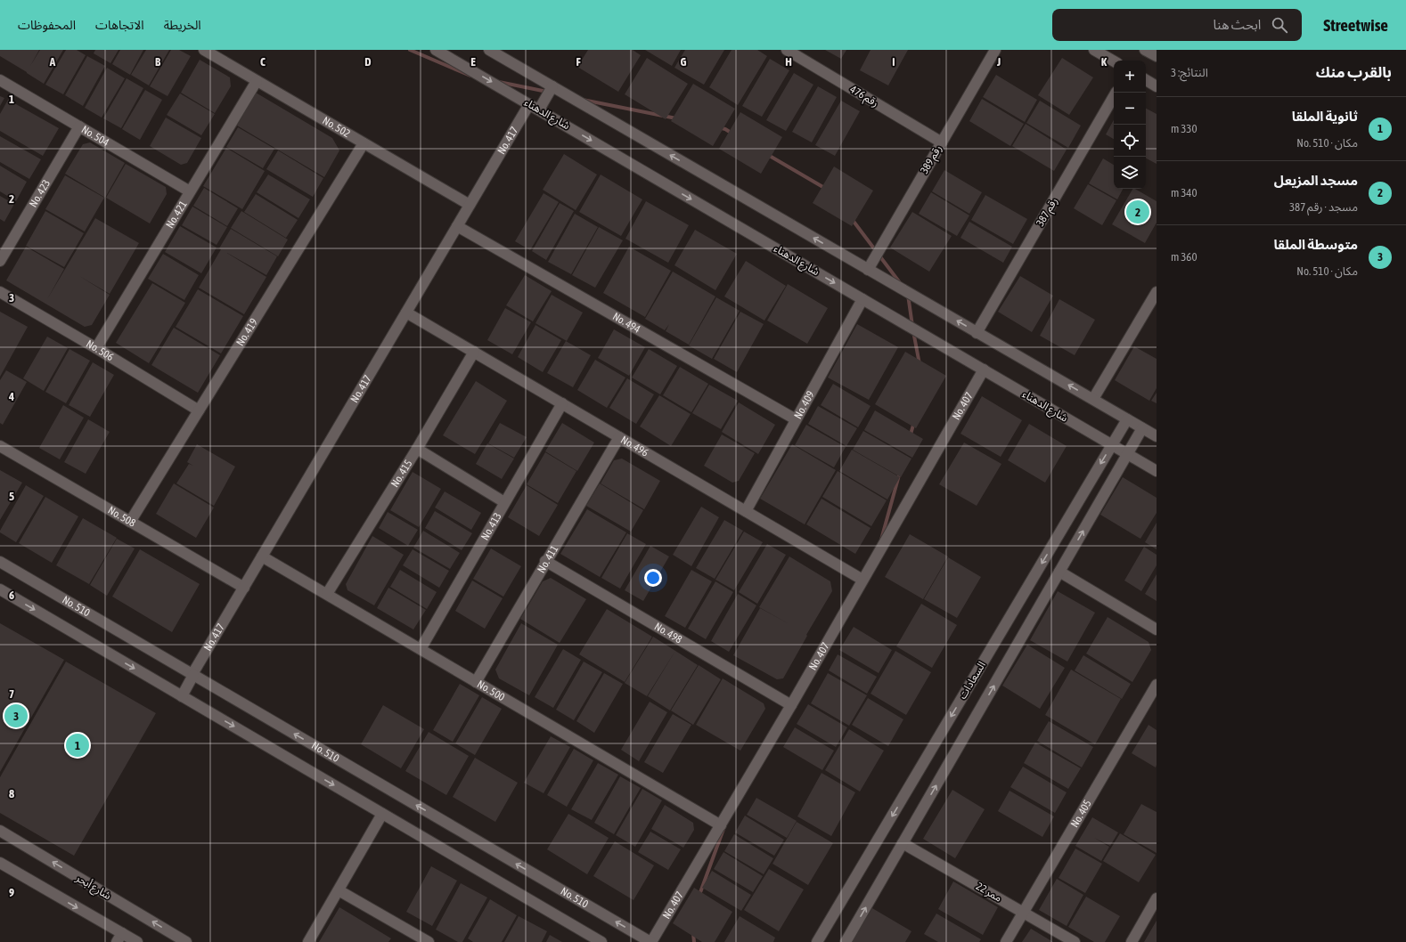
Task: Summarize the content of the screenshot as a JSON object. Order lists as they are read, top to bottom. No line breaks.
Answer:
{"streets":{"street":["رقم 476","شارع الدهناء","No. 502","No. 504","No. 417","رقم 389","No. 423","رقم 387","No. 421","No. 494","No. 419","No. 506","No. 409","No. 407","No. 496","No. 415","No. 508","No. 413","No. 411","No. 510","No. 498","السعادات","No. 500","No. 405","شارع أبحر","ممر 22"]},"crossings":[["رقم 476","رقم 389"],["شارع الدهناء","No. 417"],["شارع الدهناء","No. 409"],["شارع الدهناء","No. 407"],["شارع الدهناء","السعادات"],["No. 502","No. 417"],["No. 502","No. 421"],["No. 502","No. 419"],["No. 504","No. 423"],["No. 504","No. 421"],["No. 417","No. 494"],["No. 417","No. 496"],["No. 417","No. 508"],["No. 417","No. 510"],["No. 417","No. 500"],["No. 421","No. 506"],["No. 494","No. 409"],["No. 419","No. 506"],["No. 419","No. 508"],["No. 409","No. 496"],["No. 407","No. 496"],["No. 407","No. 510"],["No. 407","No. 498"],["No. 407","No. 500"],["No. 496","No. 415"],["No. 496","No. 413"],["No. 496","No. 411"],["No. 415","No. 500"],["No. 413","No. 500"],["No. 411","No. 498"],["No. 411","No. 500"],["السعادات","ممر 22"],["No. 405","ممر 22"]],"page":{"header":"Streetwise","search":"ابحث هنا","nav":["الخريطة","الاتجاهات","المحفوظات"],"heading":["بالقرب منك","النتائج: 3"],"map_buttons":["+","−"],"list":[{"mark":"1","name":"ثانوية الملقا","note":"مكان · No. 510","value":"330 m"},{"mark":"2","name":"مسجد المزيعل","note":"مسجد · رقم 387","value":"340 m"},{"mark":"3","name":"متوسطة الملقا","note":"مكان · No. 510","value":"360 m"}],"pins":["2","3","1"]},"grid":{"columns":["A","B","C","D","E","F","G","H","I","J","K"],"rows":["1","2","3","4","5","6","7","8","9"]}}
